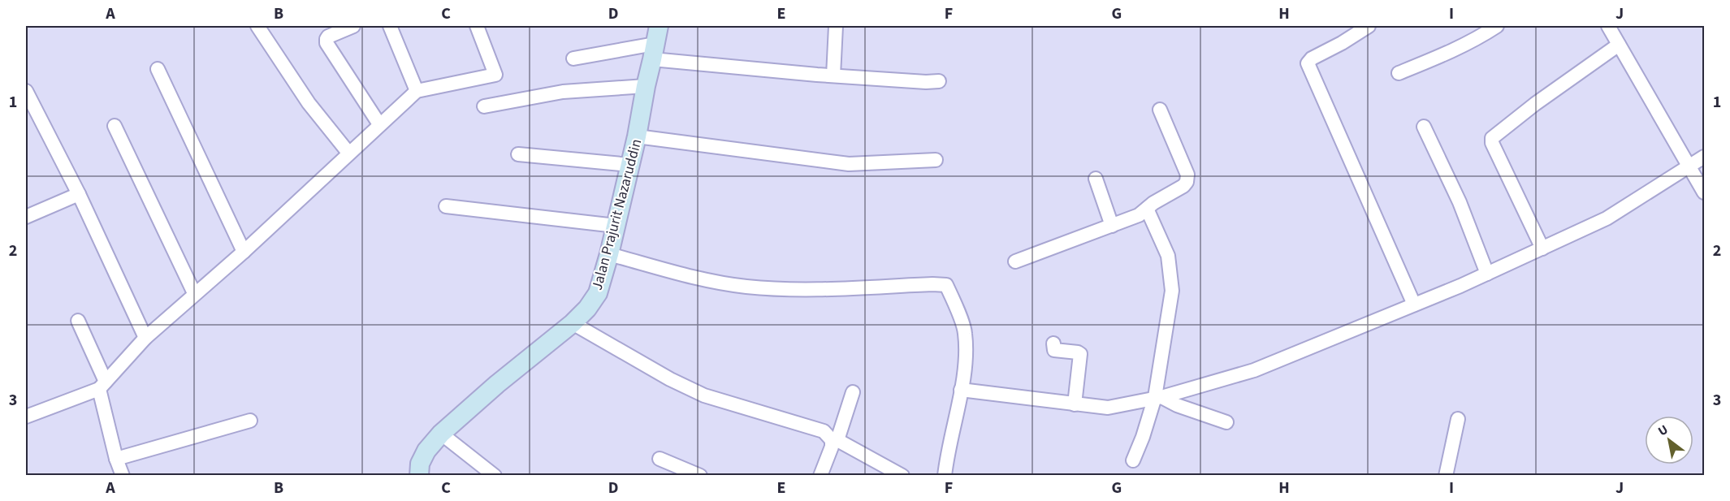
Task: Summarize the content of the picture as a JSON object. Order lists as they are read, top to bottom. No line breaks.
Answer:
{"streets":{"street":["Jalan Prajurit Nazaruddin"]},"north":"top left","grid":{"columns":["A","B","C","D","E","F","G","H","I","J"],"rows":["1","2","3"]}}
